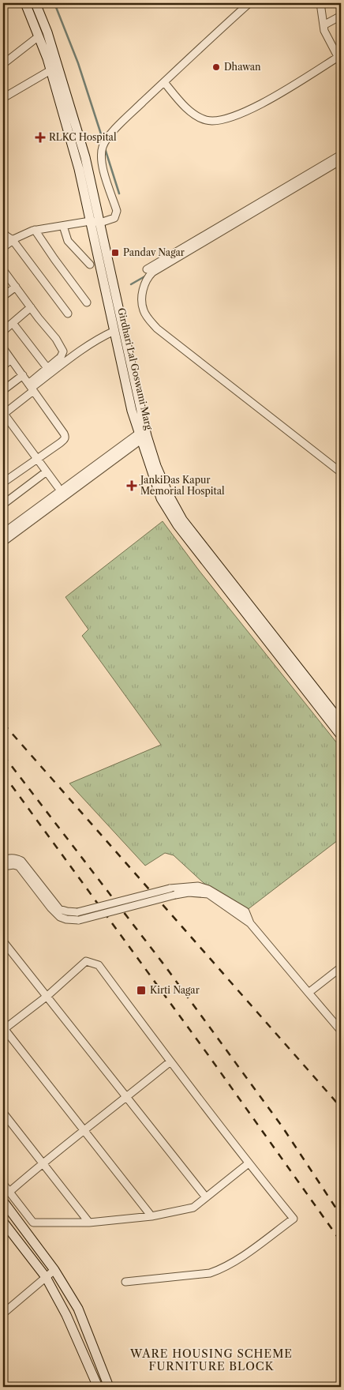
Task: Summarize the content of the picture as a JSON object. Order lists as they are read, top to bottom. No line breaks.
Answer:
{"streets":{"main road":["Girdhari Lal Goswami Marg"]},"districts":["WARE HOUSING SCHEME FURNITURE BLOCK"],"places":{"other":["Dhawan"],"health":["RLKC Hospital","JankiDas Kapur Memorial Hospital"],"transit":["Pandav Nagar","Kirti Nagar"]}}
